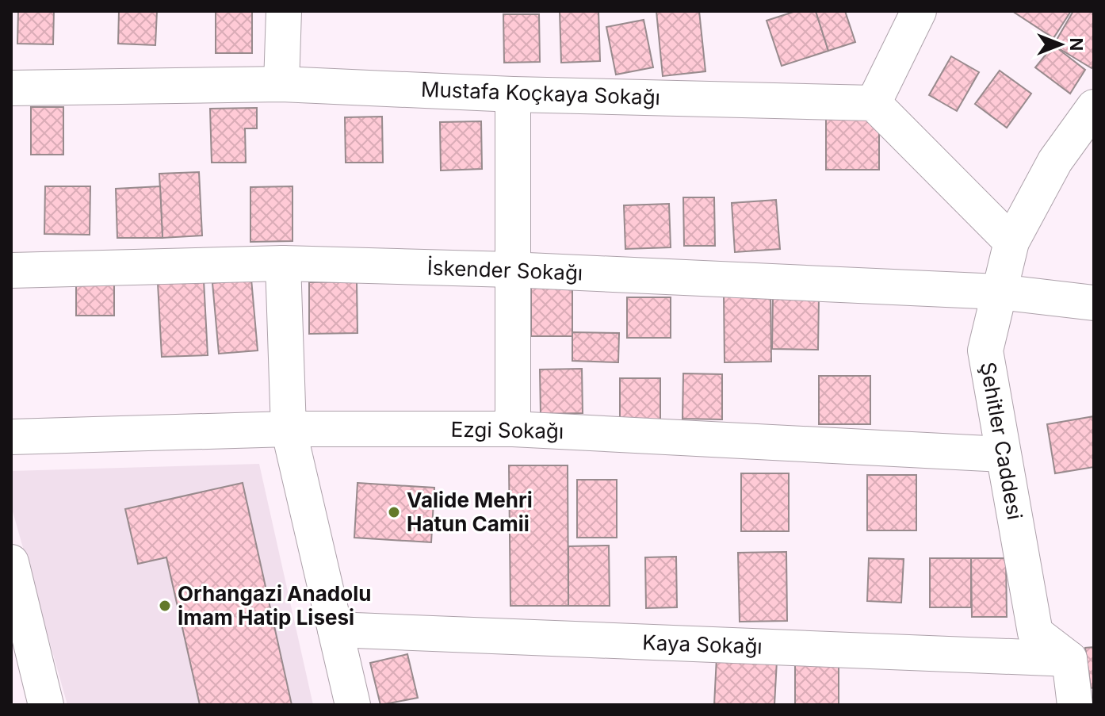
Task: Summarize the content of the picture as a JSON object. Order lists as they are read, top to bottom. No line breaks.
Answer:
{"streets":{"street":["Mustafa Koçkaya Sokağı","İskender Sokağı","Ezgi Sokağı","Şehitler Caddesi","Kaya Sokağı"]},"crossings":[["İskender Sokağı","Şehitler Caddesi"],["Ezgi Sokağı","Şehitler Caddesi"],["Şehitler Caddesi","Kaya Sokağı"]],"places":["Valide Mehri Hatun Camii","Orhangazi Anadolu İmam Hatip Lisesi"],"north":"right"}
